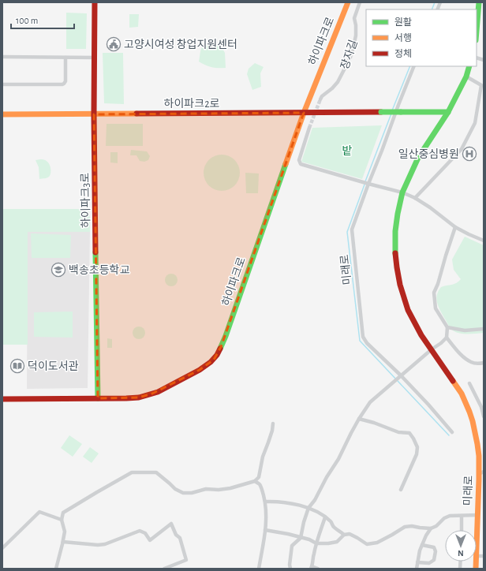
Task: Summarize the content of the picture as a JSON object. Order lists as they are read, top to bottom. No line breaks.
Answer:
{"streets":{"street":["하이파크로","장자길","하이파크2로","하이파크3로","미래로"]},"crossings":[["하이파크로","하이파크2로"],["하이파크로","하이파크3로"],["하이파크2로","하이파크3로"],["하이파크2로","미래로"]],"parks":["밭"],"places":{"public building":["고양시여성 창업지원센터"],"hospital":["일산중심병원"],"school or university":["백송초등학교"],"library":["덕이도서관"]},"legend":["원활","서행","정체"],"scale_bar":"100 m","north":"bottom"}
